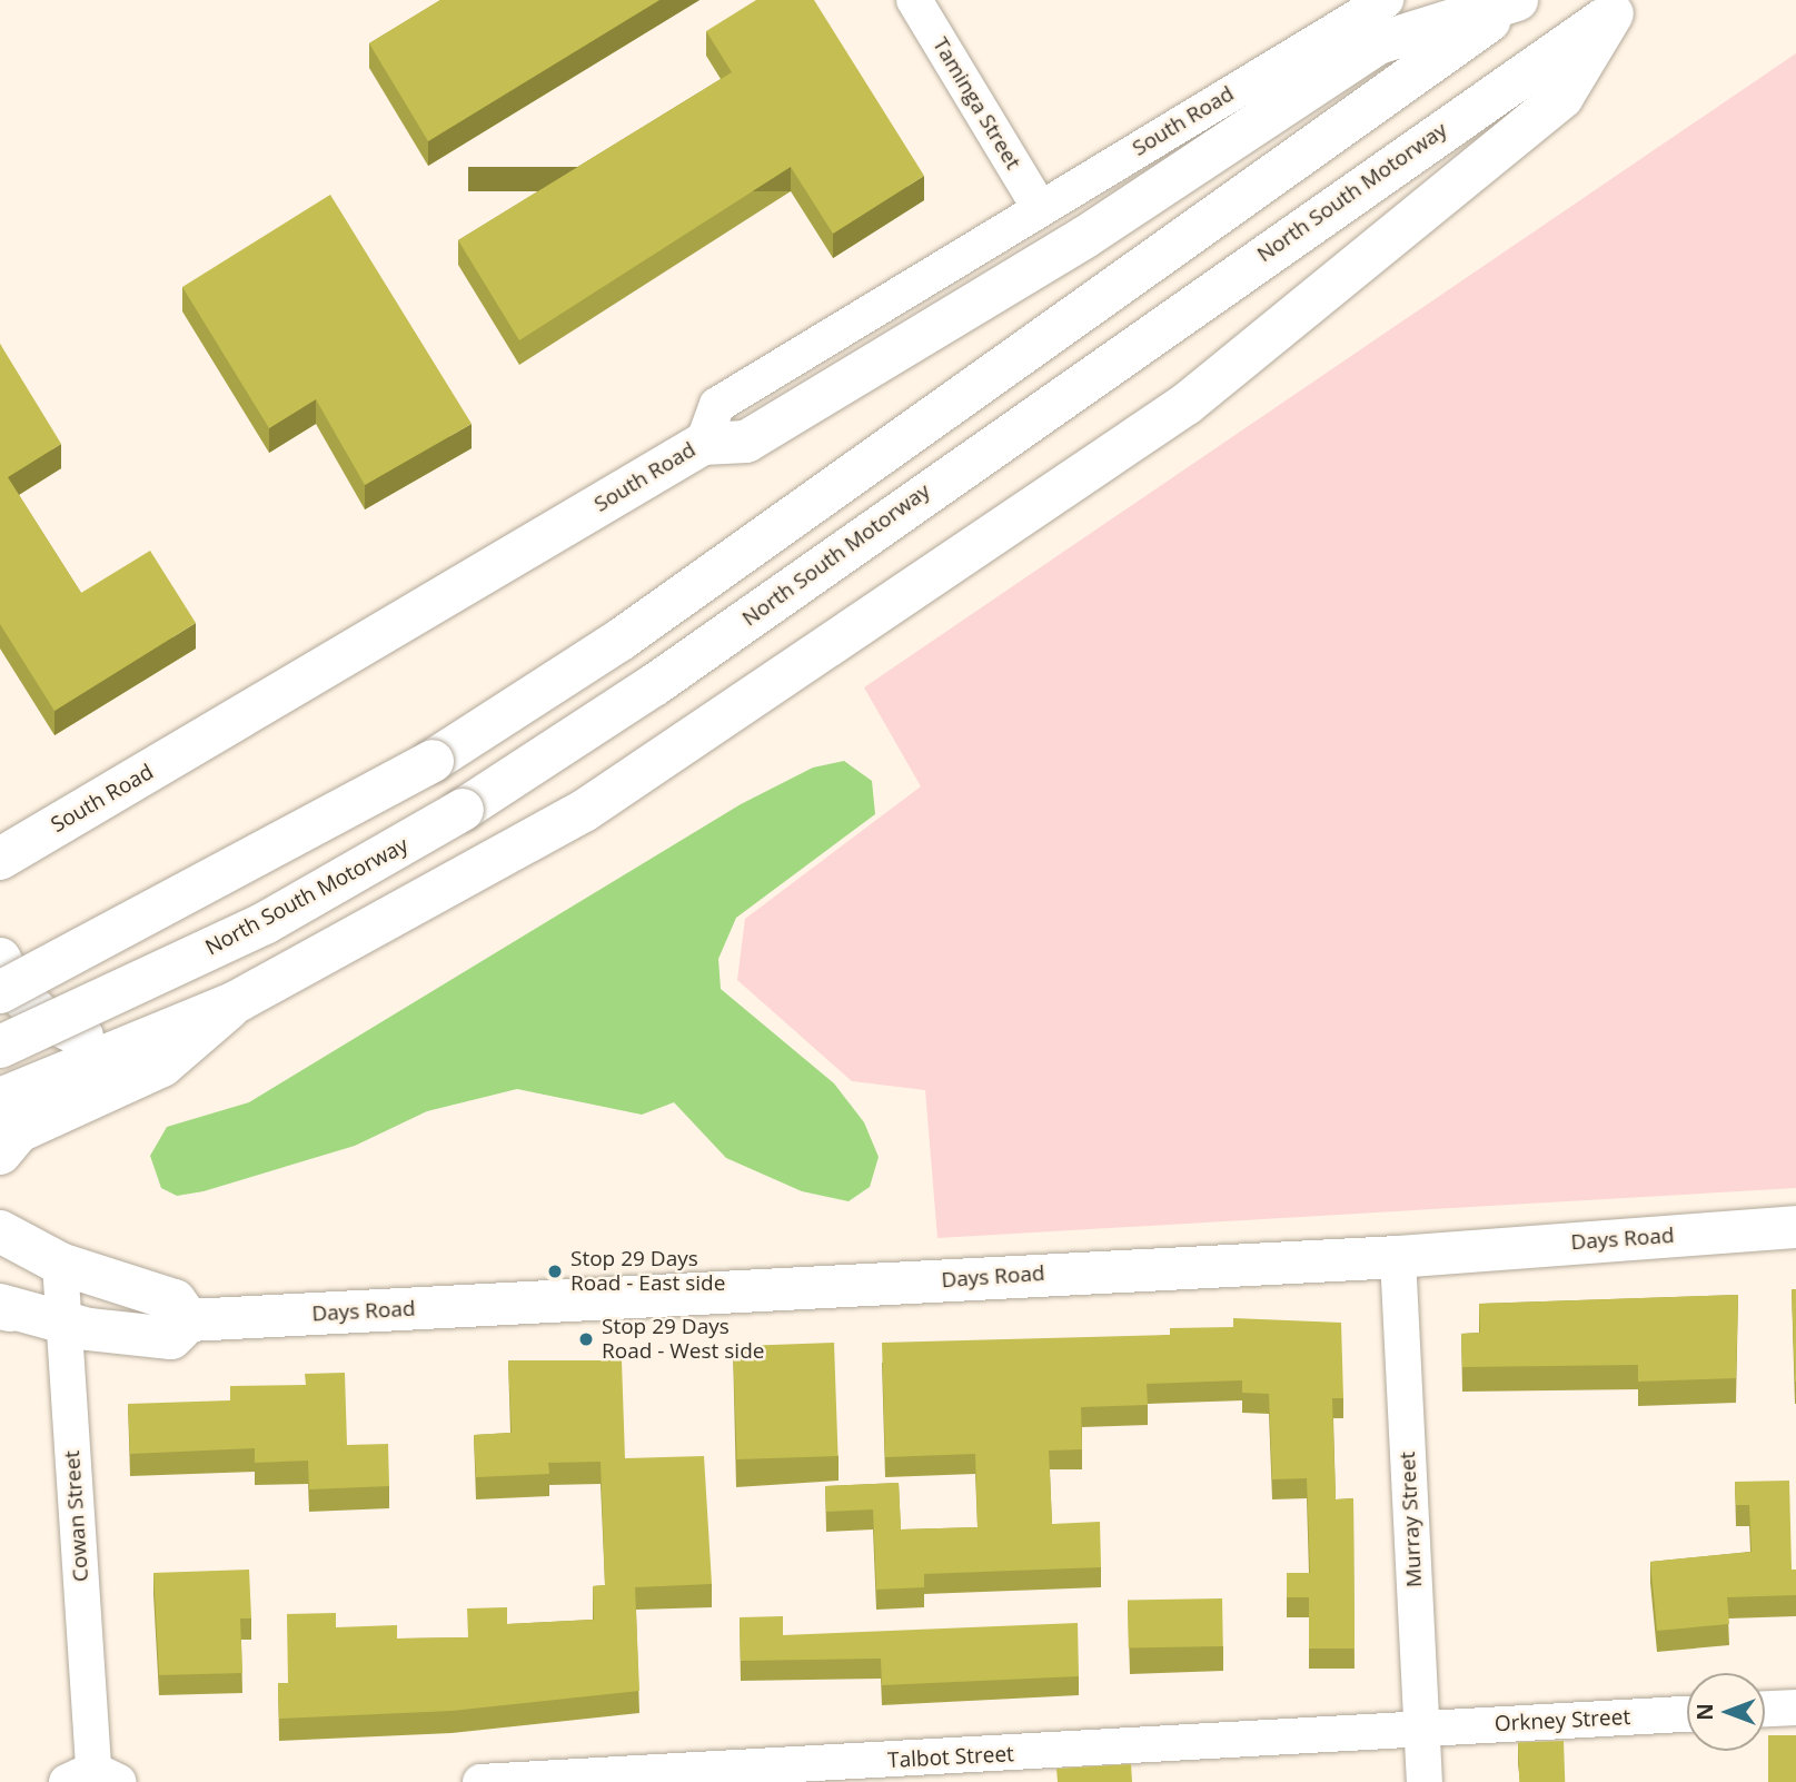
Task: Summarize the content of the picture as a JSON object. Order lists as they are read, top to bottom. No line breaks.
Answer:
{"streets":{"main road":["South Road","North South Motorway","Days Road"],"street":["Taminga Street","Cowan Street","Murray Street","Orkney Street","Talbot Street"]},"crossings":[["Taminga Street","South Road"],["Days Road","Cowan Street"],["Days Road","Murray Street"],["Murray Street","Orkney Street"],["Murray Street","Talbot Street"],["Orkney Street","Talbot Street"]],"places":["Stop 29 Days Road - East side","Stop 29 Days Road - West side"],"north":"left"}
